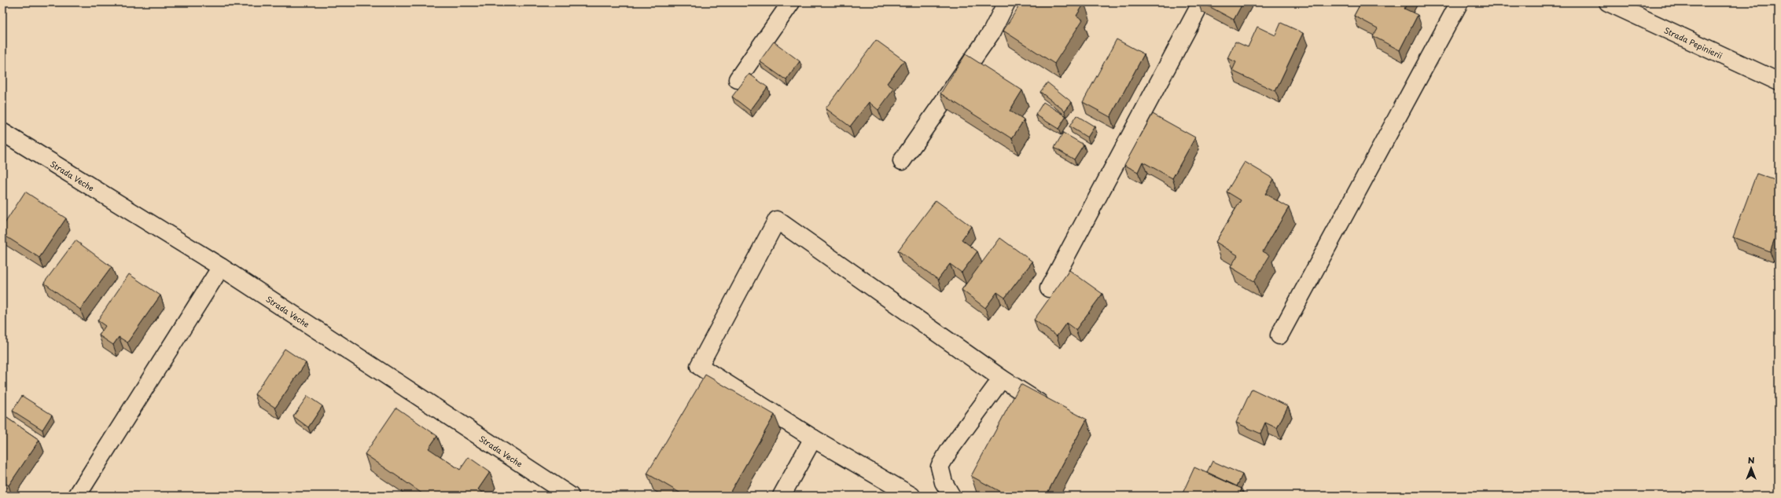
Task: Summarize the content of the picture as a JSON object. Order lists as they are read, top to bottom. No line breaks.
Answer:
{"streets":{"street":["Strada Pepinierii","Strada Veche"]},"north":"top"}
